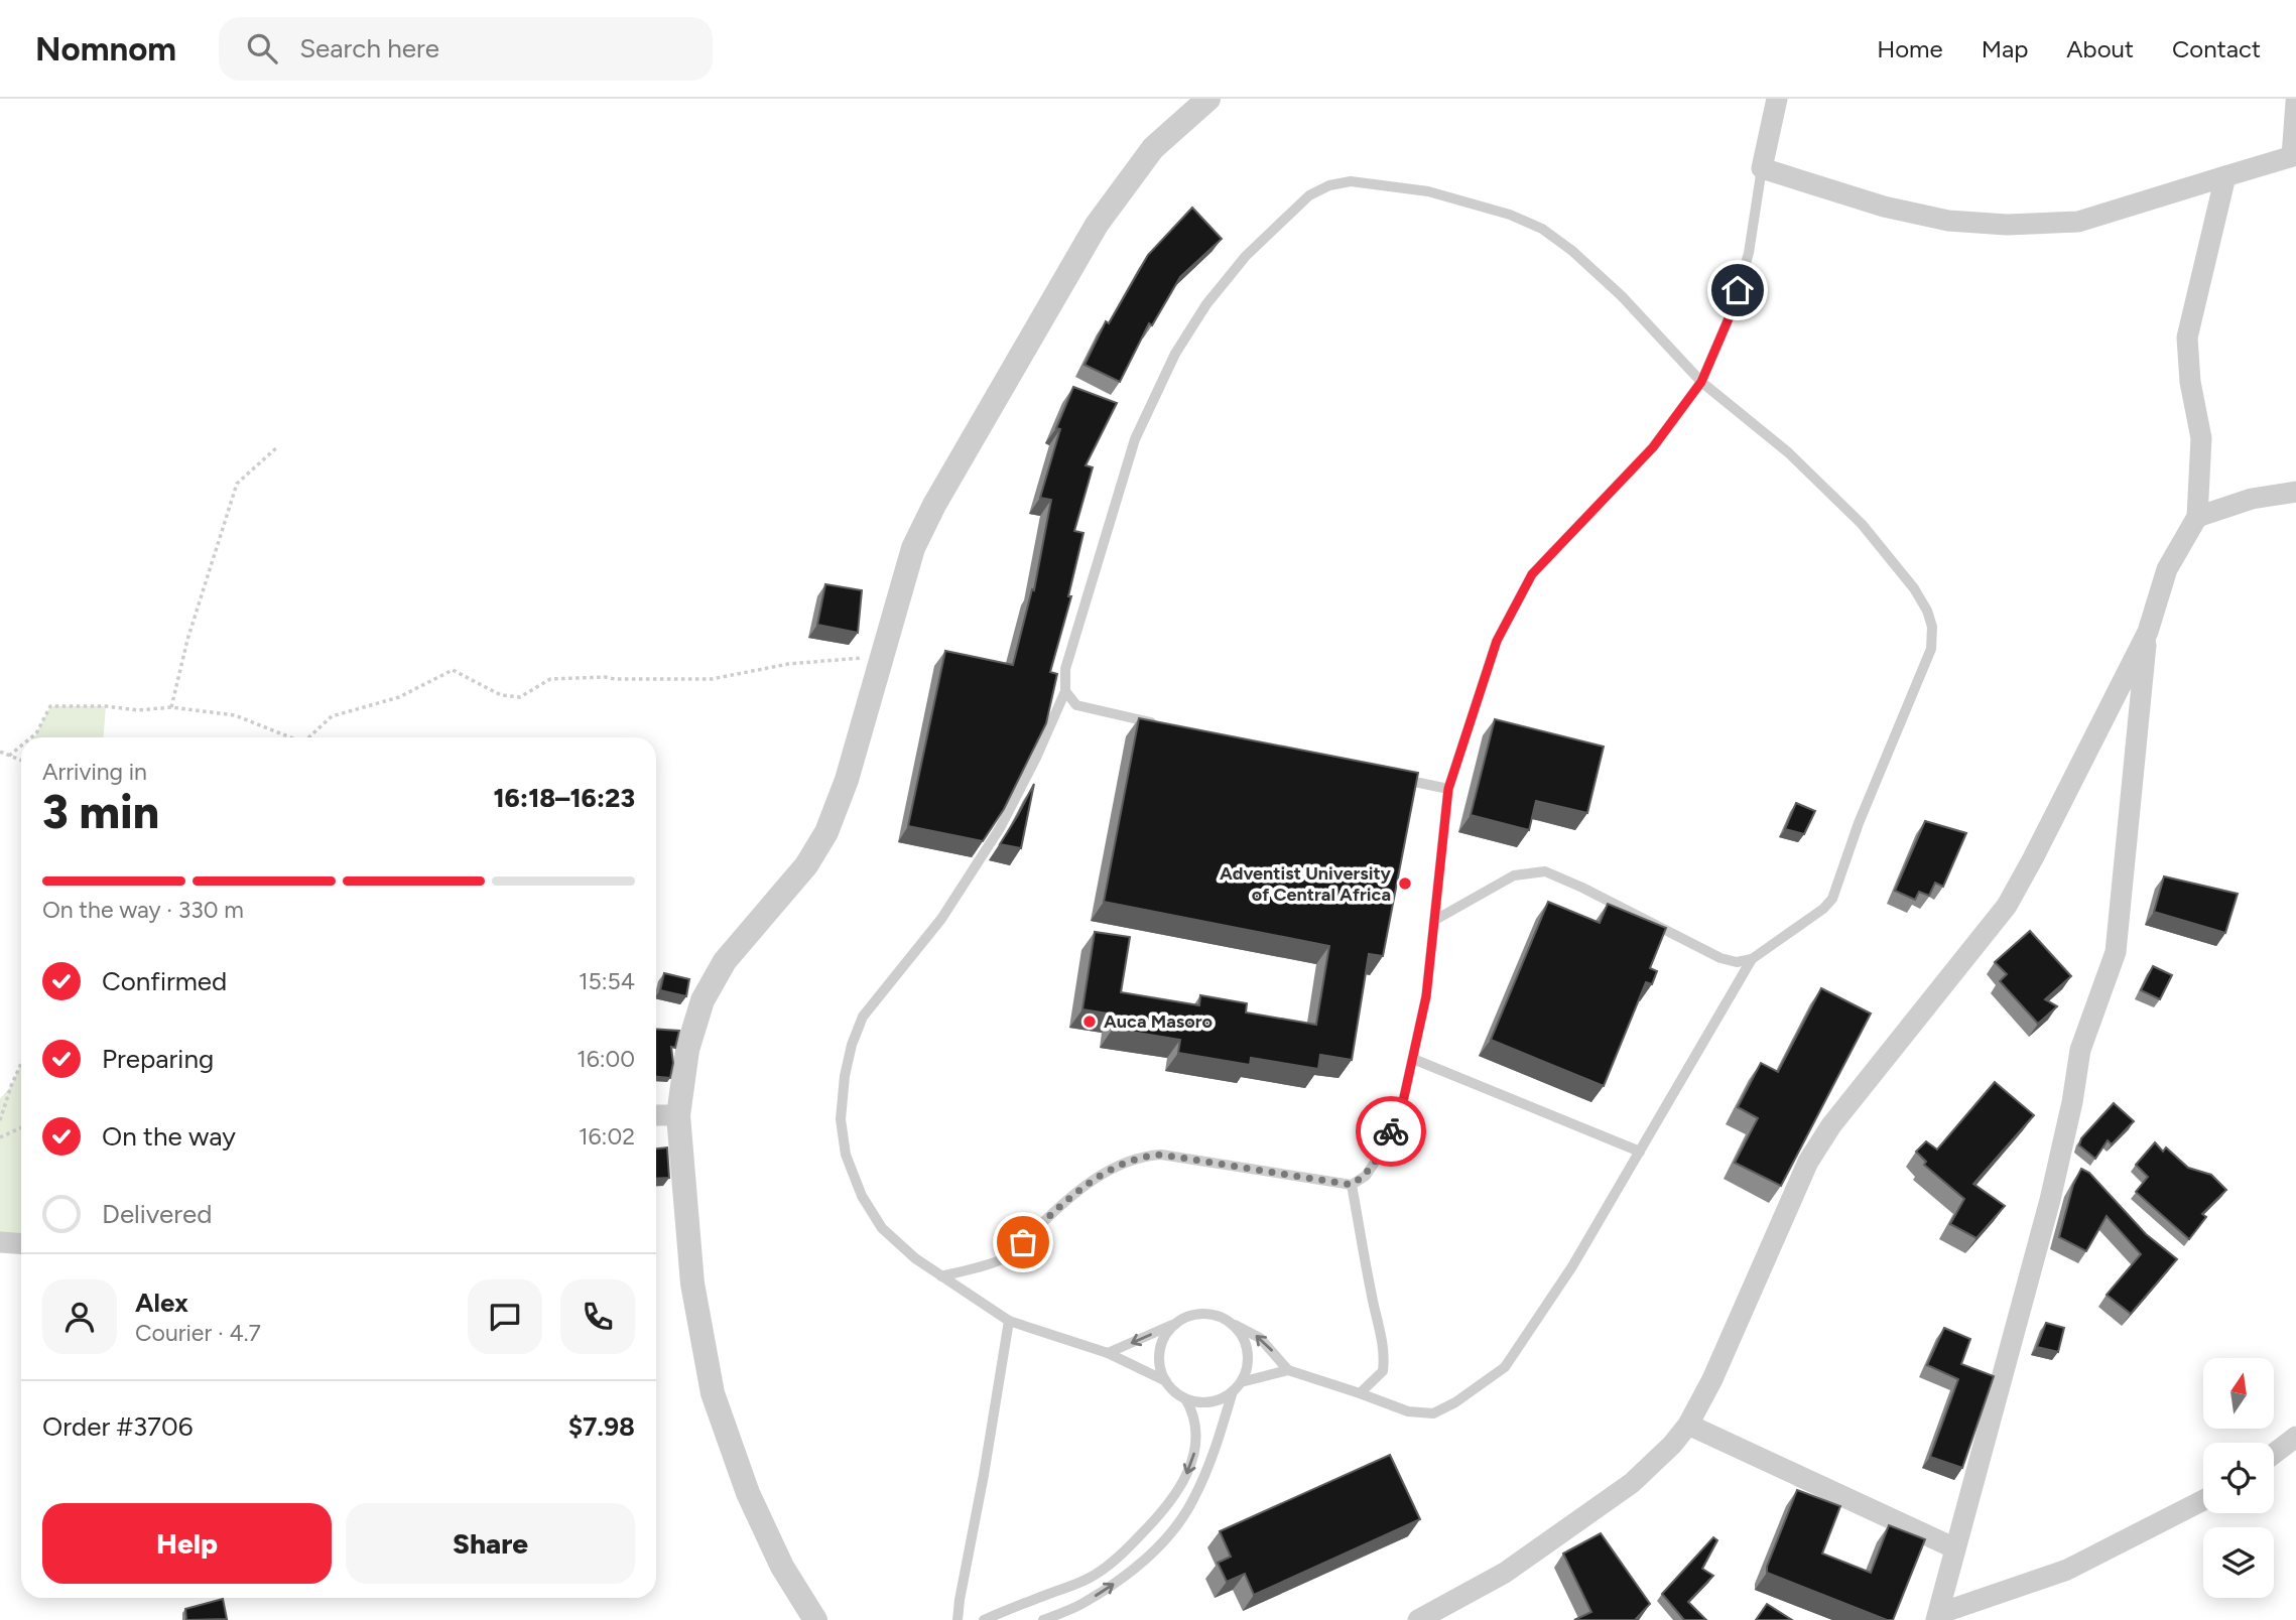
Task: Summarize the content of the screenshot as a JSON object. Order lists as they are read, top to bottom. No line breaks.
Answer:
{"places":["Adventist University of Central Africa","Auca Masoro"],"north":"top","page":{"header":"Nomnom","search":"Search here","nav":["Home","Map","About","Contact"],"heading":["3 min","Arriving in","16:18–16:23"],"panel":["Alex","Courier · 4.7","Order #3706","$7.98"],"bar":"On the way · 330 m","list":[["Confirmed","15:54"],["Preparing","16:00"],["On the way","16:02"],"Delivered"],"buttons":["Help","Share"]}}
